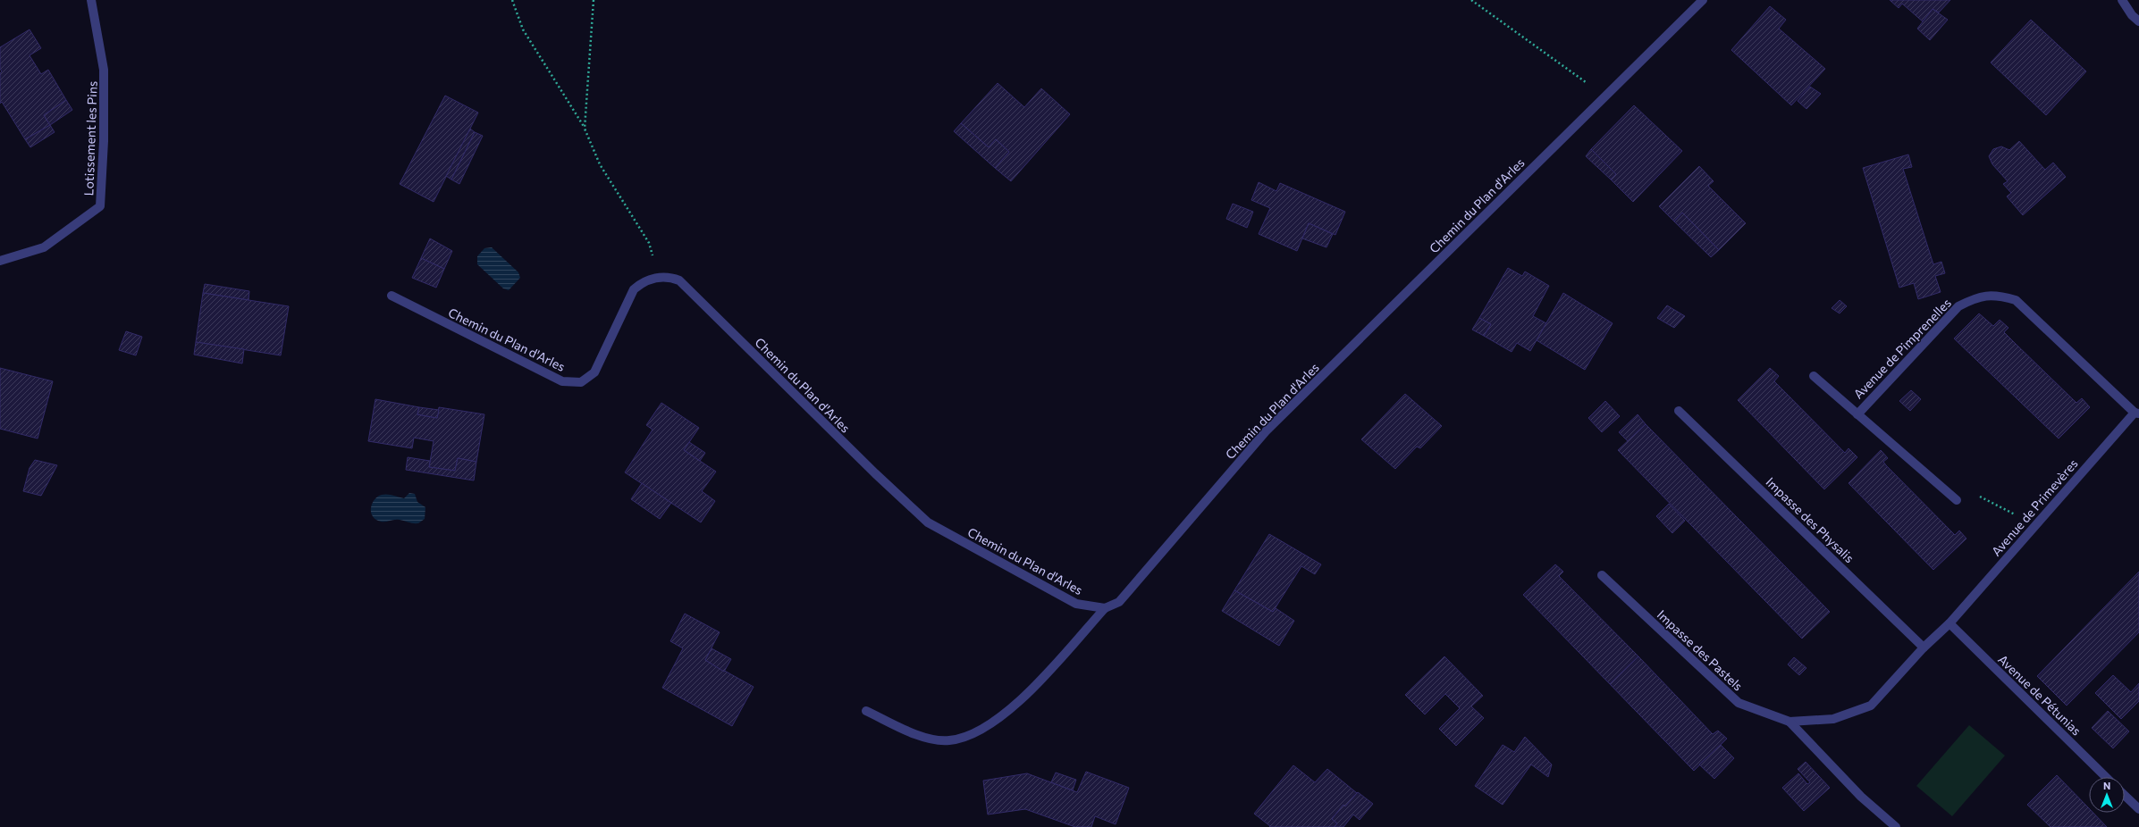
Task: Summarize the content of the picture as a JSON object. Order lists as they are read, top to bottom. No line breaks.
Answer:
{"streets":{"street":["Lotissement les Pins","Chemin du Plan d'Arles","Avenue de Pimprenelles","Avenue de Primevères","Impasse des Physalis","Impasse des Pastels","Avenue de Pétunias"]},"crossings":[["Avenue de Pimprenelles","Avenue de Primevères"],["Avenue de Primevères","Impasse des Pastels"],["Avenue de Primevères","Avenue de Pétunias"],["Impasse des Physalis","Impasse des Pastels"],["Impasse des Pastels","Avenue de Pétunias"]],"north":"top"}
